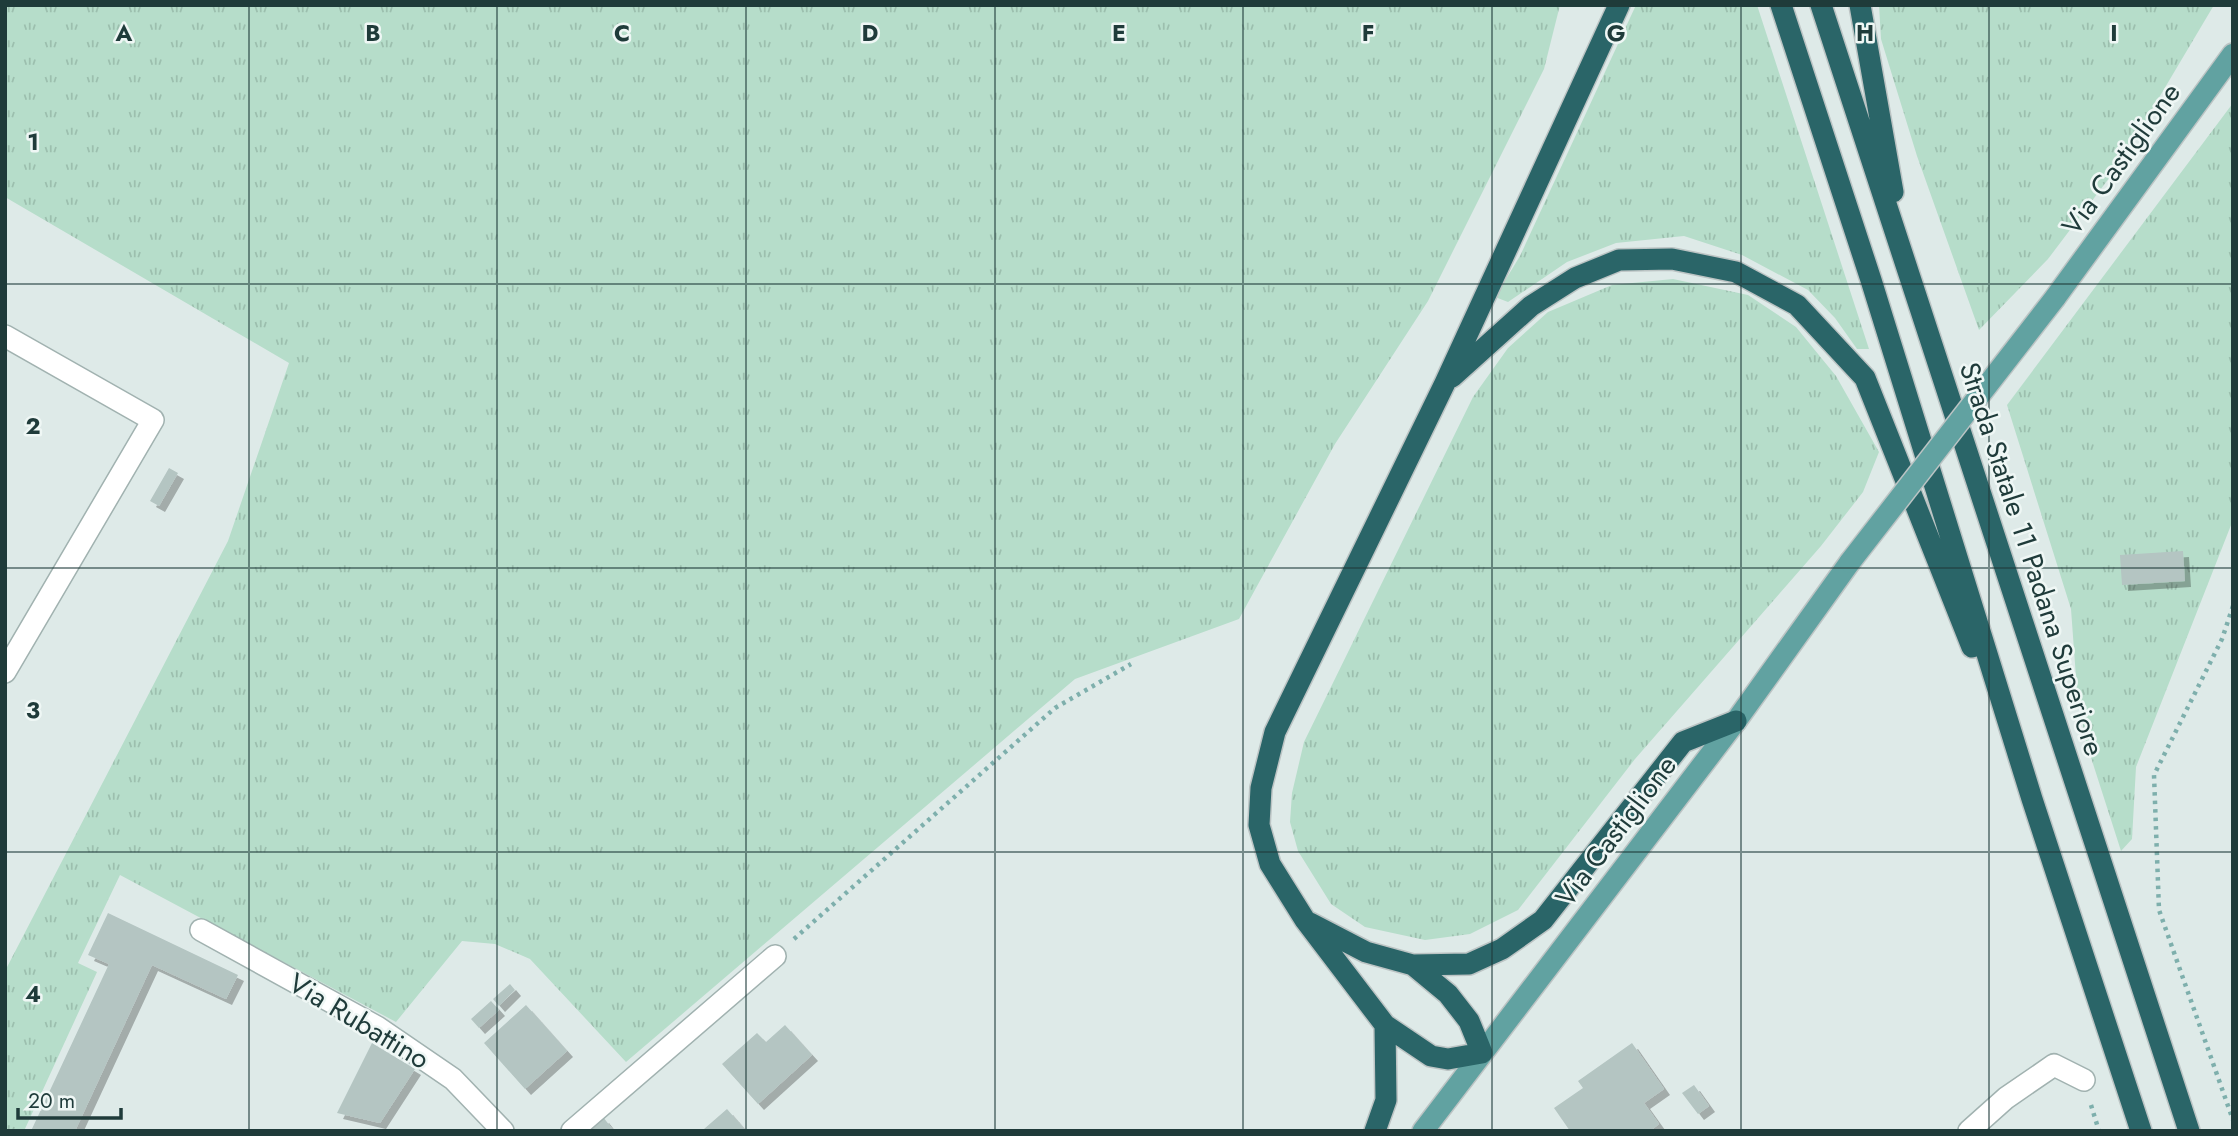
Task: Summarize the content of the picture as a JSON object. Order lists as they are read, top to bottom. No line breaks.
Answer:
{"streets":{"highway":["Strada Statale 11 Padana Superiore"],"main road":["Via Castiglione"],"street":["Via Rubattino"]},"scale_bar":"20 m","grid":{"columns":["A","B","C","D","E","F","G","H","I"],"rows":["1","2","3","4"]}}
